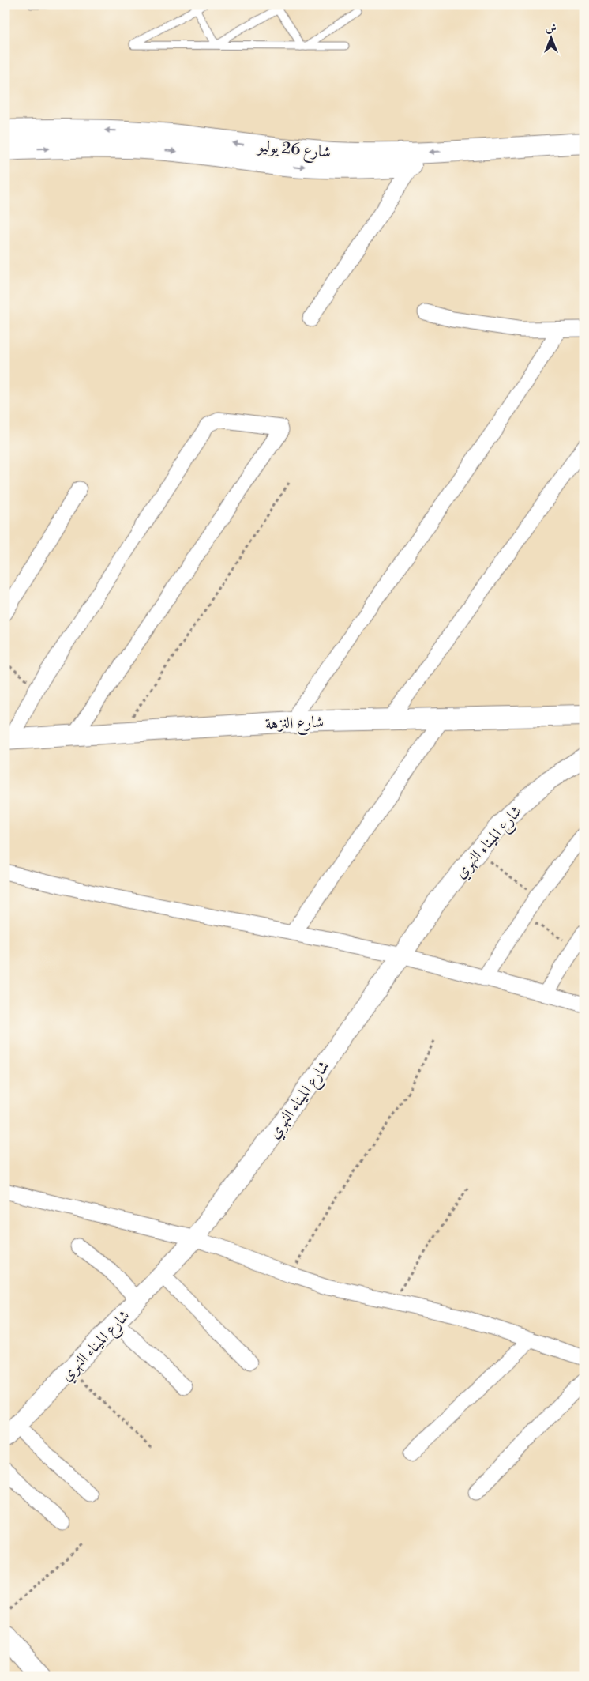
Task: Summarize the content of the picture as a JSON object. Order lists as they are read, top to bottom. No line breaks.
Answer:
{"streets":{"main road":["شارع 26 يوليو","شارع النزهة"],"street":["شارع الميناء النهري"]},"north":"top"}
